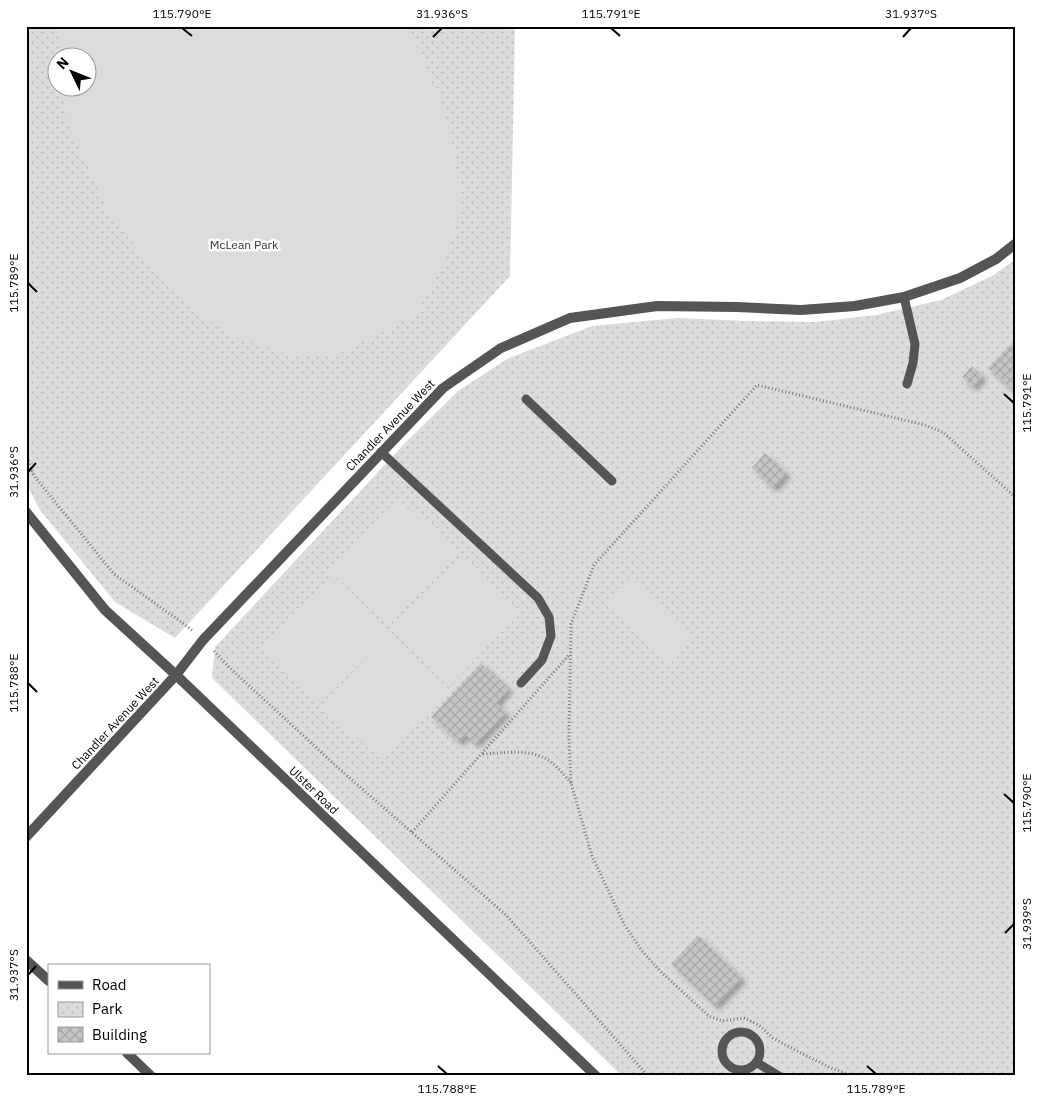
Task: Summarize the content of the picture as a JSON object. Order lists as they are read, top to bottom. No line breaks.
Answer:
{"streets":{"street":["Chandler Avenue West","Ulster Road"]},"crossings":[["Chandler Avenue West","Ulster Road"]],"parks":["McLean Park"],"legend":["Road","Park","Building"],"north":"top left","coordinates":["115.790°E","31.936°S","115.791°E","31.937°S","115.789°E","115.788°E","31.939°S"]}
